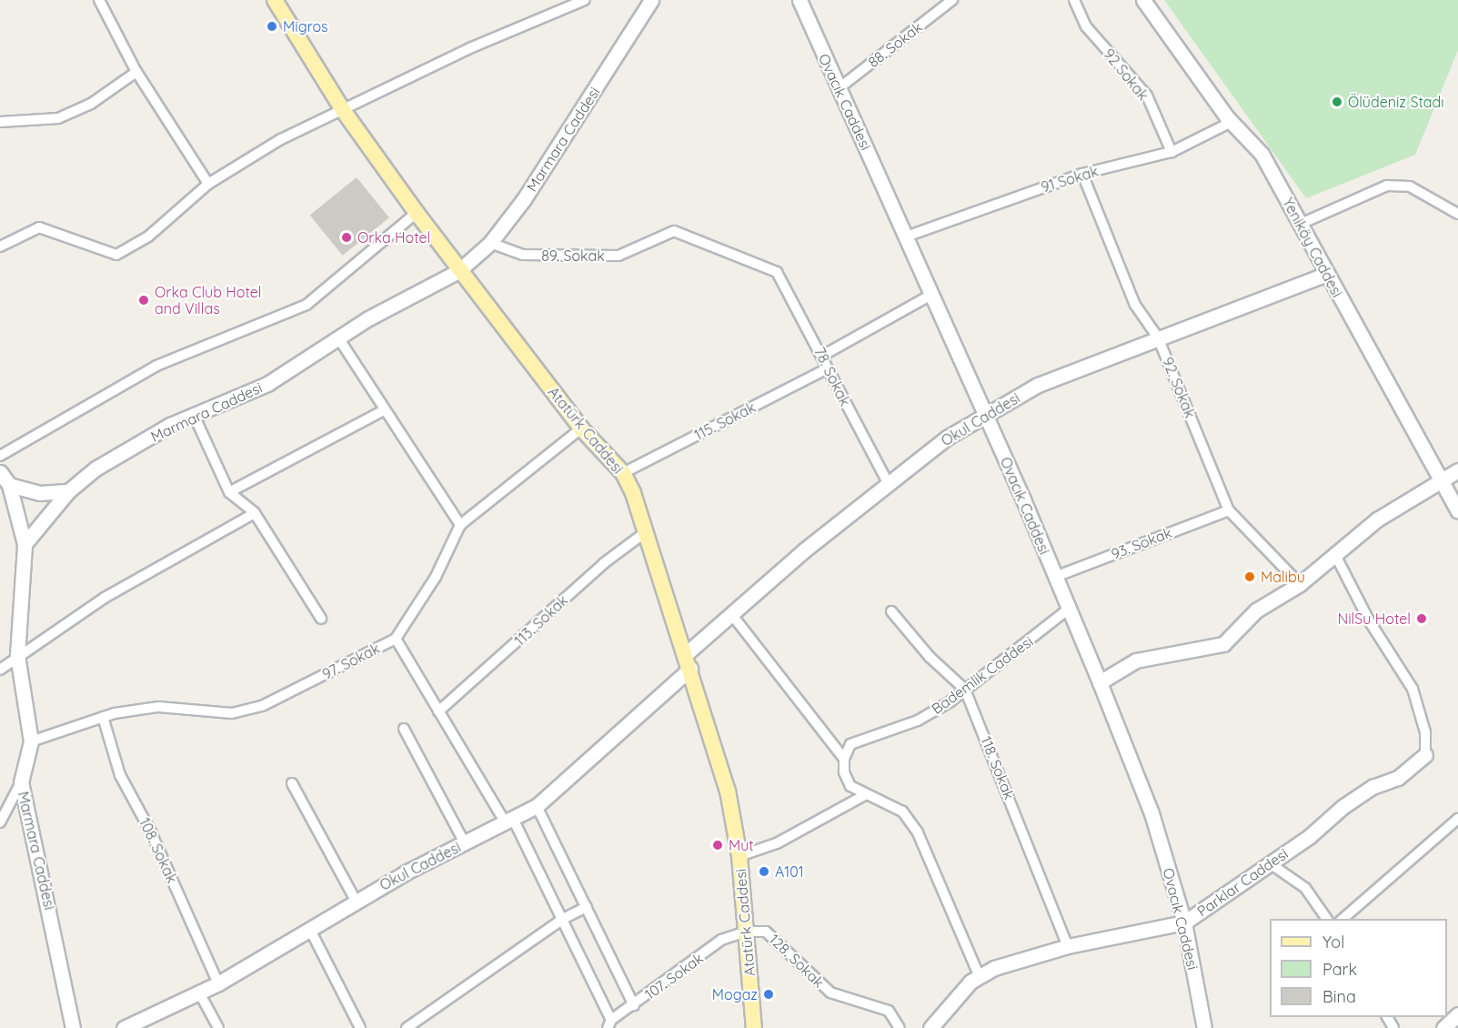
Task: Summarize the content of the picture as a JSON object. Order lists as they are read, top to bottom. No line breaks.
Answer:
{"streets":{"main road":["Atatürk Caddesi"],"street":["88. Sokak","92 Sokak","Ovacık Caddesi","Marmara Caddesi","91 Sokak","Yeniköy Caddesi","89. Sokak","78. Sokak","92. Sokak","Okul Caddesi","115. Sokak","93. Sokak","113. Sokak","97. Sokak","Bademlik Caddesi","118. Sokak","108. Sokak","Parklar Caddesi","128. Sokak","107. Sokak"]},"crossings":[["88. Sokak","Ovacık Caddesi"],["92 Sokak","91 Sokak"],["Ovacık Caddesi","91 Sokak"],["Ovacık Caddesi","Okul Caddesi"],["Ovacık Caddesi","93. Sokak"],["Ovacık Caddesi","Bademlik Caddesi"],["Ovacık Caddesi","Parklar Caddesi"],["Marmara Caddesi","89. Sokak"],["Marmara Caddesi","Atatürk Caddesi"],["Marmara Caddesi","97. Sokak"],["91 Sokak","Yeniköy Caddesi"],["91 Sokak","92. Sokak"],["Yeniköy Caddesi","Okul Caddesi"],["89. Sokak","78. Sokak"],["78. Sokak","Okul Caddesi"],["78. Sokak","115. Sokak"],["92. Sokak","Okul Caddesi"],["92. Sokak","93. Sokak"],["Okul Caddesi","Atatürk Caddesi"],["Okul Caddesi","108. Sokak"],["115. Sokak","Atatürk Caddesi"],["Atatürk Caddesi","113. Sokak"],["Atatürk Caddesi","97. Sokak"],["Atatürk Caddesi","128. Sokak"],["Atatürk Caddesi","107. Sokak"],["97. Sokak","108. Sokak"],["Bademlik Caddesi","118. Sokak"],["118. Sokak","Parklar Caddesi"],["128. Sokak","107. Sokak"]],"places":["Migros","Ölüdeniz Stadı","Orka Hotel","Orka Club Hotel and Villas","Malibu","NilSu Hotel","Mut","A101","Mogaz"],"legend":["Yol","Park","Bina"]}
